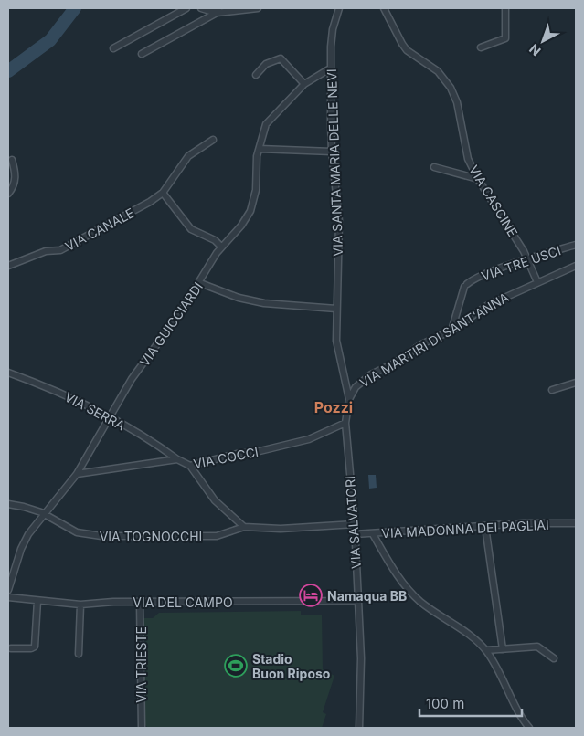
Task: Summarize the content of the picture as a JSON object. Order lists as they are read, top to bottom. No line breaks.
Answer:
{"streets":{"street":["VIA SANTA MARIA DELLE NEVI","VIA CASCINE","VIA CANALE","VIA TRE USCI","VIA GUICCIARDI","VIA MARTIRI DI SANT'ANNA","VIA SERRA","VIA COCCI","VIA SALVATORI","VIA MADONNA DEI PAGLIAI","VIA TOGNOCCHI","VIA DEL CAMPO","VIA TRIESTE"]},"crossings":[["VIA SANTA MARIA DELLE NEVI","VIA GUICCIARDI"],["VIA SANTA MARIA DELLE NEVI","VIA MARTIRI DI SANT'ANNA"],["VIA SANTA MARIA DELLE NEVI","VIA SALVATORI"],["VIA CASCINE","VIA TRE USCI"],["VIA CASCINE","VIA MARTIRI DI SANT'ANNA"],["VIA TRE USCI","VIA MARTIRI DI SANT'ANNA"],["VIA GUICCIARDI","VIA SERRA"],["VIA GUICCIARDI","VIA COCCI"],["VIA GUICCIARDI","VIA TOGNOCCHI"],["VIA MARTIRI DI SANT'ANNA","VIA SALVATORI"],["VIA SERRA","VIA COCCI"],["VIA COCCI","VIA SALVATORI"],["VIA SALVATORI","VIA MADONNA DEI PAGLIAI"],["VIA SALVATORI","VIA TOGNOCCHI"],["VIA SALVATORI","VIA DEL CAMPO"],["VIA DEL CAMPO","VIA TRIESTE"]],"districts":["Pozzi"],"places":{"hotel":["Namaqua BB"],"sports":["Stadio Buon Riposo"]},"scale_bar":"100 m","north":"bottom left"}
